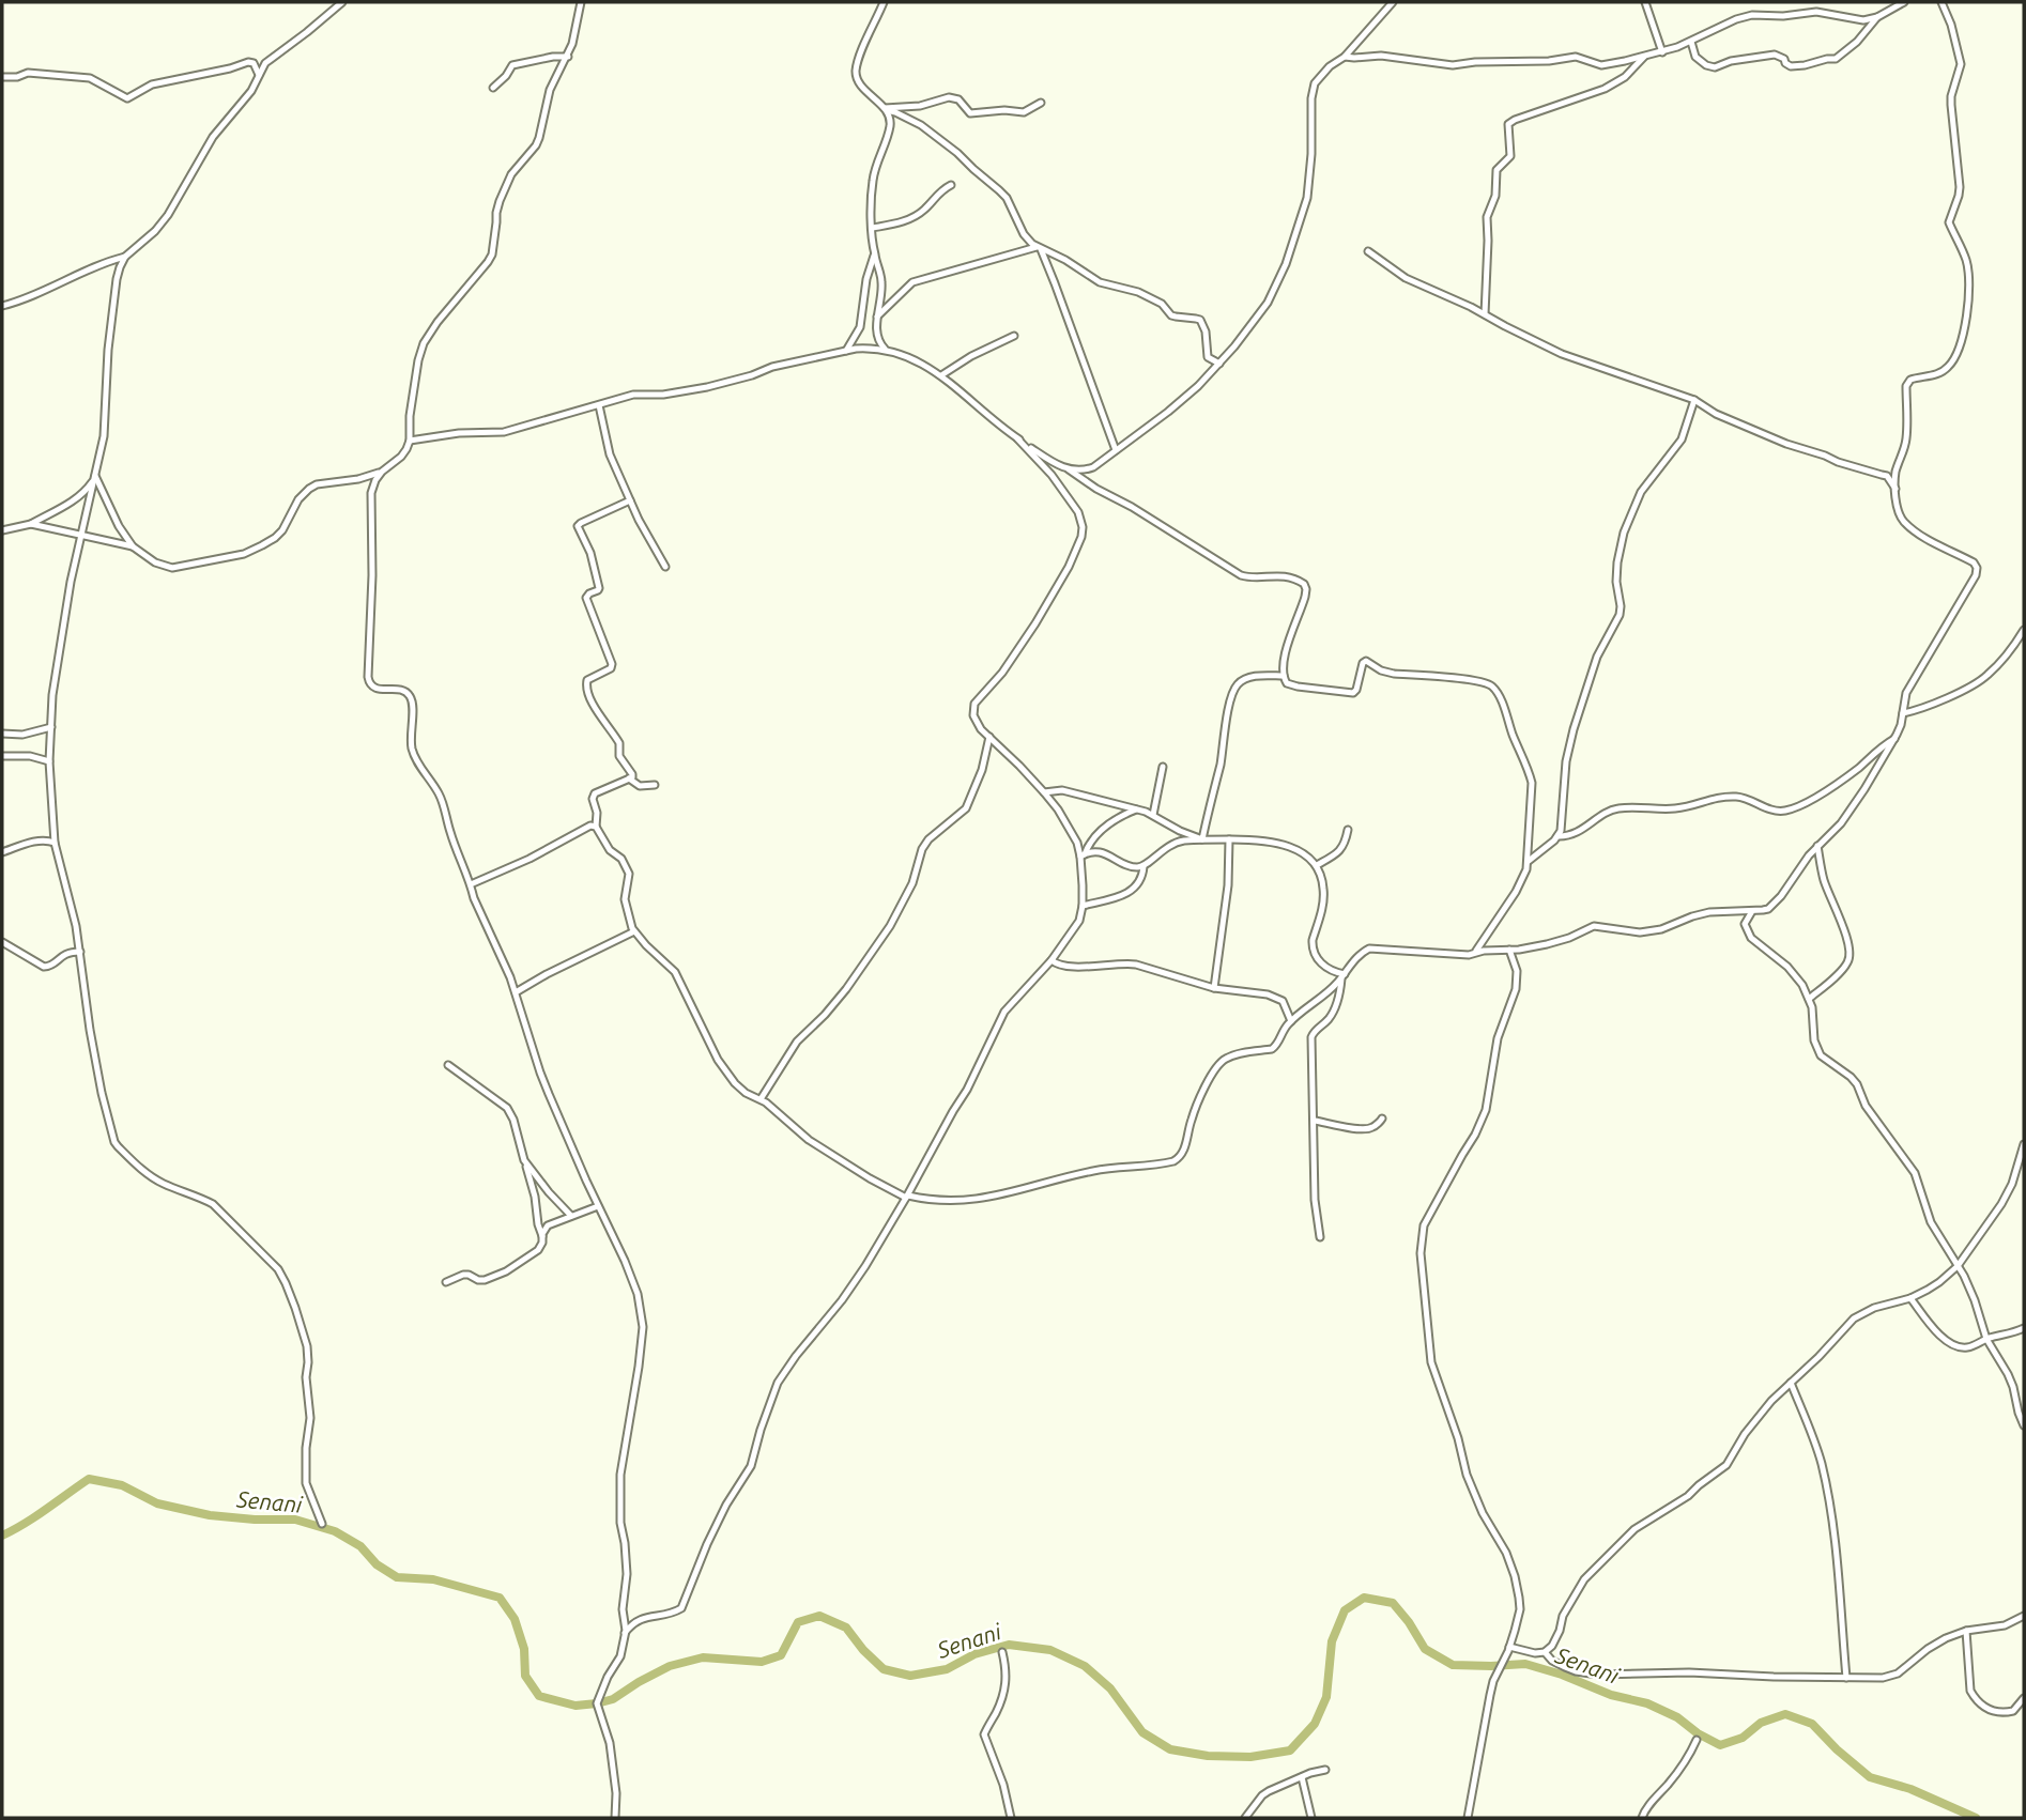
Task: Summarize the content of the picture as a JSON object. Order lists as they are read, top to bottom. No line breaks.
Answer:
{"water":["Senani"]}
